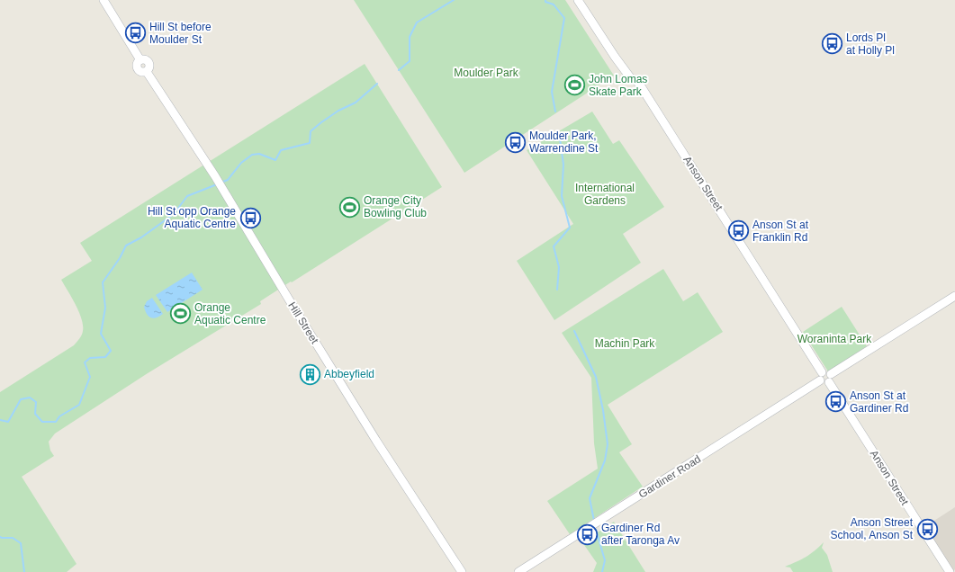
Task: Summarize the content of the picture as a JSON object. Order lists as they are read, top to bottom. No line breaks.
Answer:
{"streets":{"street":["Anson Street","Hill Street","Gardiner Road"]},"crossings":[["Anson Street","Gardiner Road"]],"parks":["Moulder Park","International Gardens","Woraninta Park","Machin Park"],"places":{"bus stop":["Hill St before Moulder St","Lords Pl at Holly Pl","Moulder Park, Warrendine St","Hill St opp Orange Aquatic Centre","Anson St at Franklin Rd","Anson St at Gardiner Rd","Anson Street School, Anson St","Gardiner Rd after Taronga Av"],"sports":["John Lomas Skate Park","Orange City Bowling Club","Orange Aquatic Centre"],"building":["Abbeyfield"]}}
